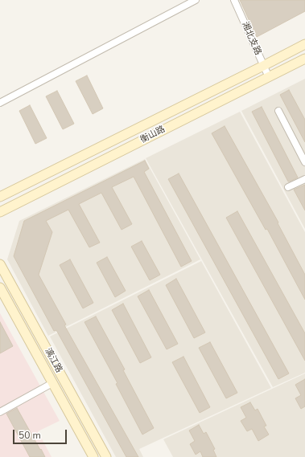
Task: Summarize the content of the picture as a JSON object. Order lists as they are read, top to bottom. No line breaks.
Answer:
{"streets":{"street":["湘北支路","衡山路","漓江路"]},"crossings":[["湘北支路","衡山路"]],"scale_bar":"50 m"}
